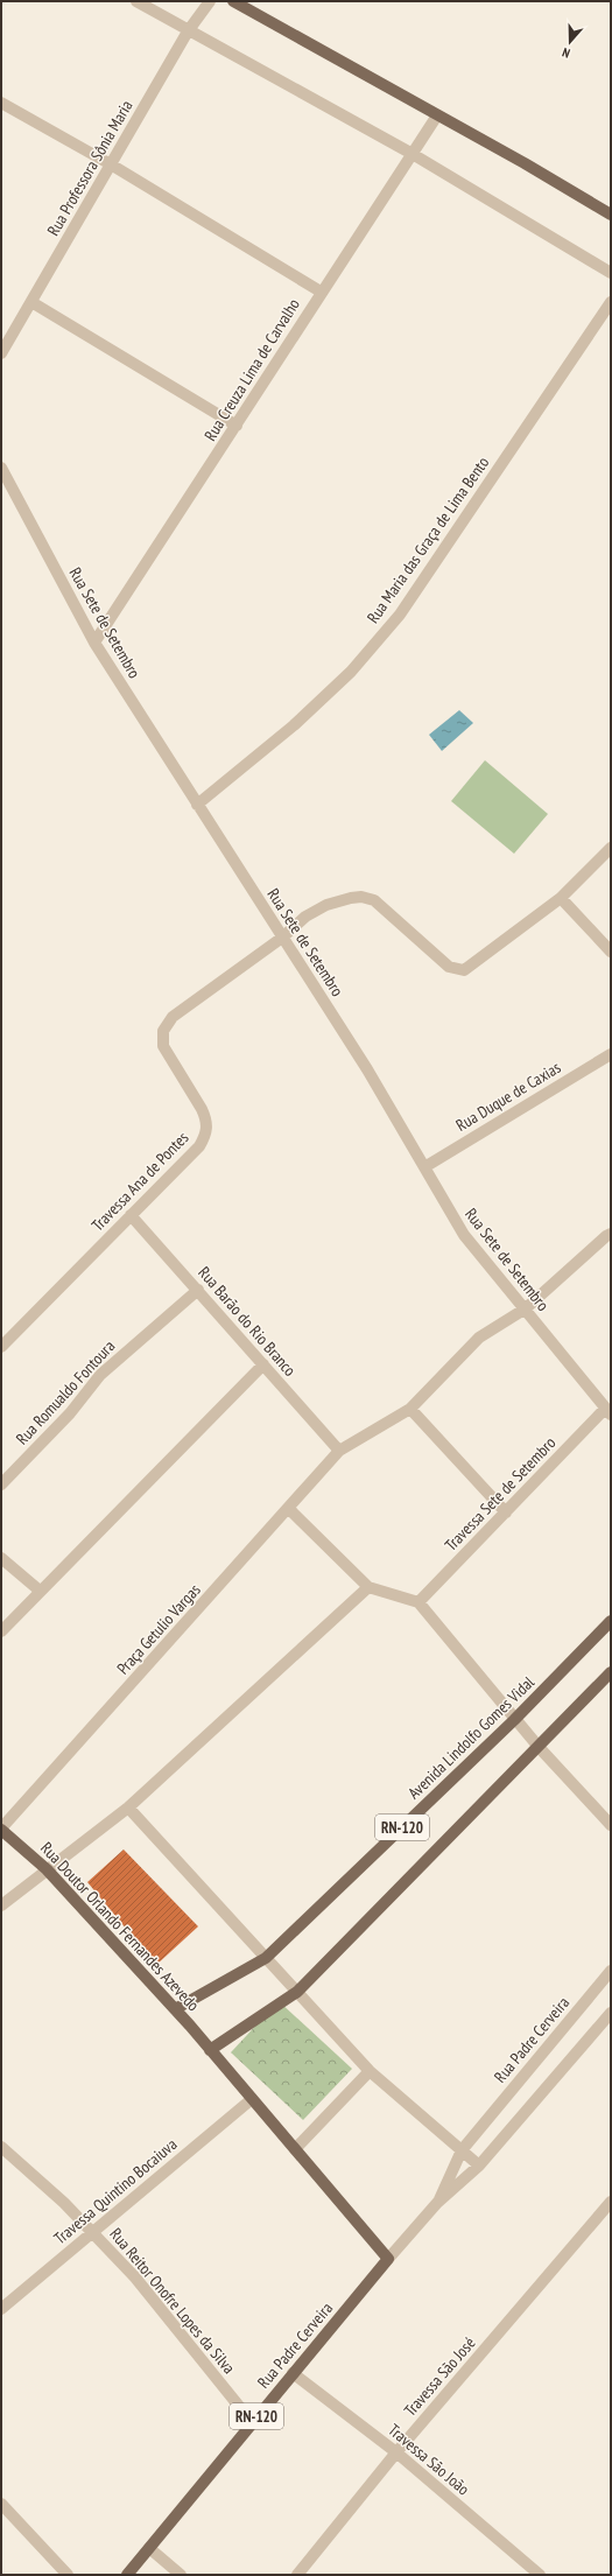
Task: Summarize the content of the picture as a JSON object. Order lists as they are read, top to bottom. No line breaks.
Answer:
{"streets":{"main road":["Avenida Lindolfo Gomes Vidal","RN-120","Rua Doutor Orlando Fernandes Azevedo","Rua Padre Cerveira"],"street":["Rua Professora Sônia Maria","Rua Creuza Lima de Carvalho","Rua Maria das Graça de Lima Bento","Rua Sete de Setembro","Rua Duque de Caxias","Travessa Ana de Pontes","Rua Barão do Rio Branco","Rua Romualdo Fontoura","Travessa Sete de Setembro","Praça Getulio Vargas","Travessa Quintino Bocaiuva","Rua Reitor Onofre Lopes da Silva","Travessa São José","Travessa São João"]},"crossings":[["Rua Creuza Lima de Carvalho","Rua Sete de Setembro"],["Rua Maria das Graça de Lima Bento","Rua Sete de Setembro"],["Rua Sete de Setembro","Rua Duque de Caxias"],["Rua Sete de Setembro","Travessa Ana de Pontes"],["Rua Sete de Setembro","Travessa Sete de Setembro"],["Rua Sete de Setembro","Praça Getulio Vargas"],["Travessa Ana de Pontes","Rua Barão do Rio Branco"],["Rua Barão do Rio Branco","Rua Romualdo Fontoura"],["Rua Barão do Rio Branco","Praça Getulio Vargas"],["Praça Getulio Vargas","Rua Doutor Orlando Fernandes Azevedo"],["Avenida Lindolfo Gomes Vidal","Rua Doutor Orlando Fernandes Azevedo"],["RN-120","Rua Doutor Orlando Fernandes Azevedo"],["Rua Doutor Orlando Fernandes Azevedo","Rua Padre Cerveira"],["Rua Doutor Orlando Fernandes Azevedo","Travessa Quintino Bocaiuva"],["Rua Padre Cerveira","Rua Reitor Onofre Lopes da Silva"],["Rua Padre Cerveira","Travessa São João"],["Travessa Quintino Bocaiuva","Rua Reitor Onofre Lopes da Silva"],["Travessa São José","Travessa São João"]],"north":"bottom"}
